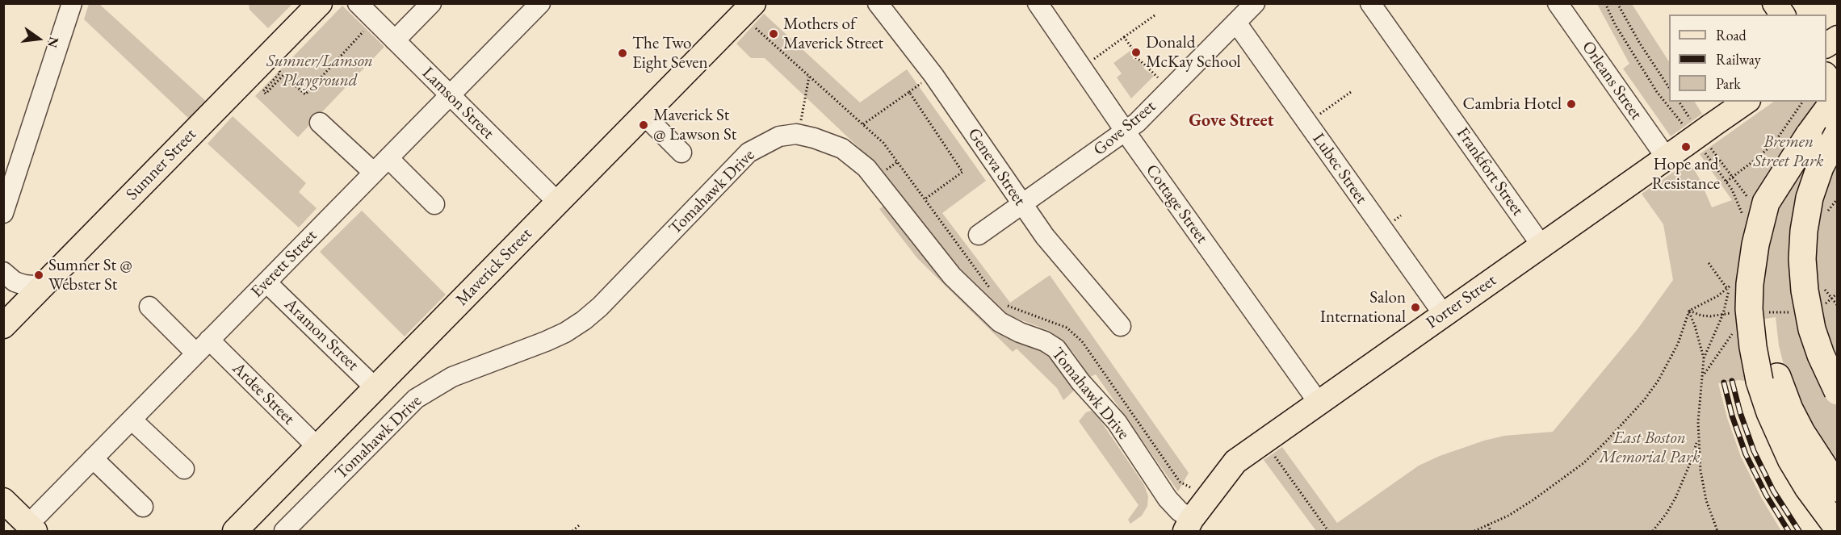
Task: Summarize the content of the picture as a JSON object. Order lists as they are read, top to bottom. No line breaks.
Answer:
{"streets":{"main road":["Sumner Street","Maverick Street","Porter Street"],"street":["Orleans Street","Lamson Street","Gove Street","Geneva Street","Lubec Street","Frankfort Street","Tomahawk Drive","Cottage Street","Everett Street","Aramon Street","Ardee Street"]},"crossings":[["Orleans Street","Porter Street"],["Lamson Street","Everett Street"],["Lamson Street","Maverick Street"],["Gove Street","Geneva Street"],["Gove Street","Lubec Street"],["Gove Street","Cottage Street"],["Lubec Street","Porter Street"],["Frankfort Street","Porter Street"],["Tomahawk Drive","Porter Street"],["Cottage Street","Porter Street"],["Everett Street","Aramon Street"],["Everett Street","Ardee Street"],["Maverick Street","Aramon Street"],["Maverick Street","Ardee Street"]],"districts":["Gove Street"],"parks":["Sumner/Lamson Playground","Bremen Street Park","East Boston Memorial Park"],"places":["Mothers of Maverick Street","Donald McKay School","The Two Eight Seven","Cambria Hotel","Maverick St @ Lawson St","Hope and Resistance","Sumner St @ Webster St","Salon International"],"legend":["Road","Railway","Park"],"north":"right"}
